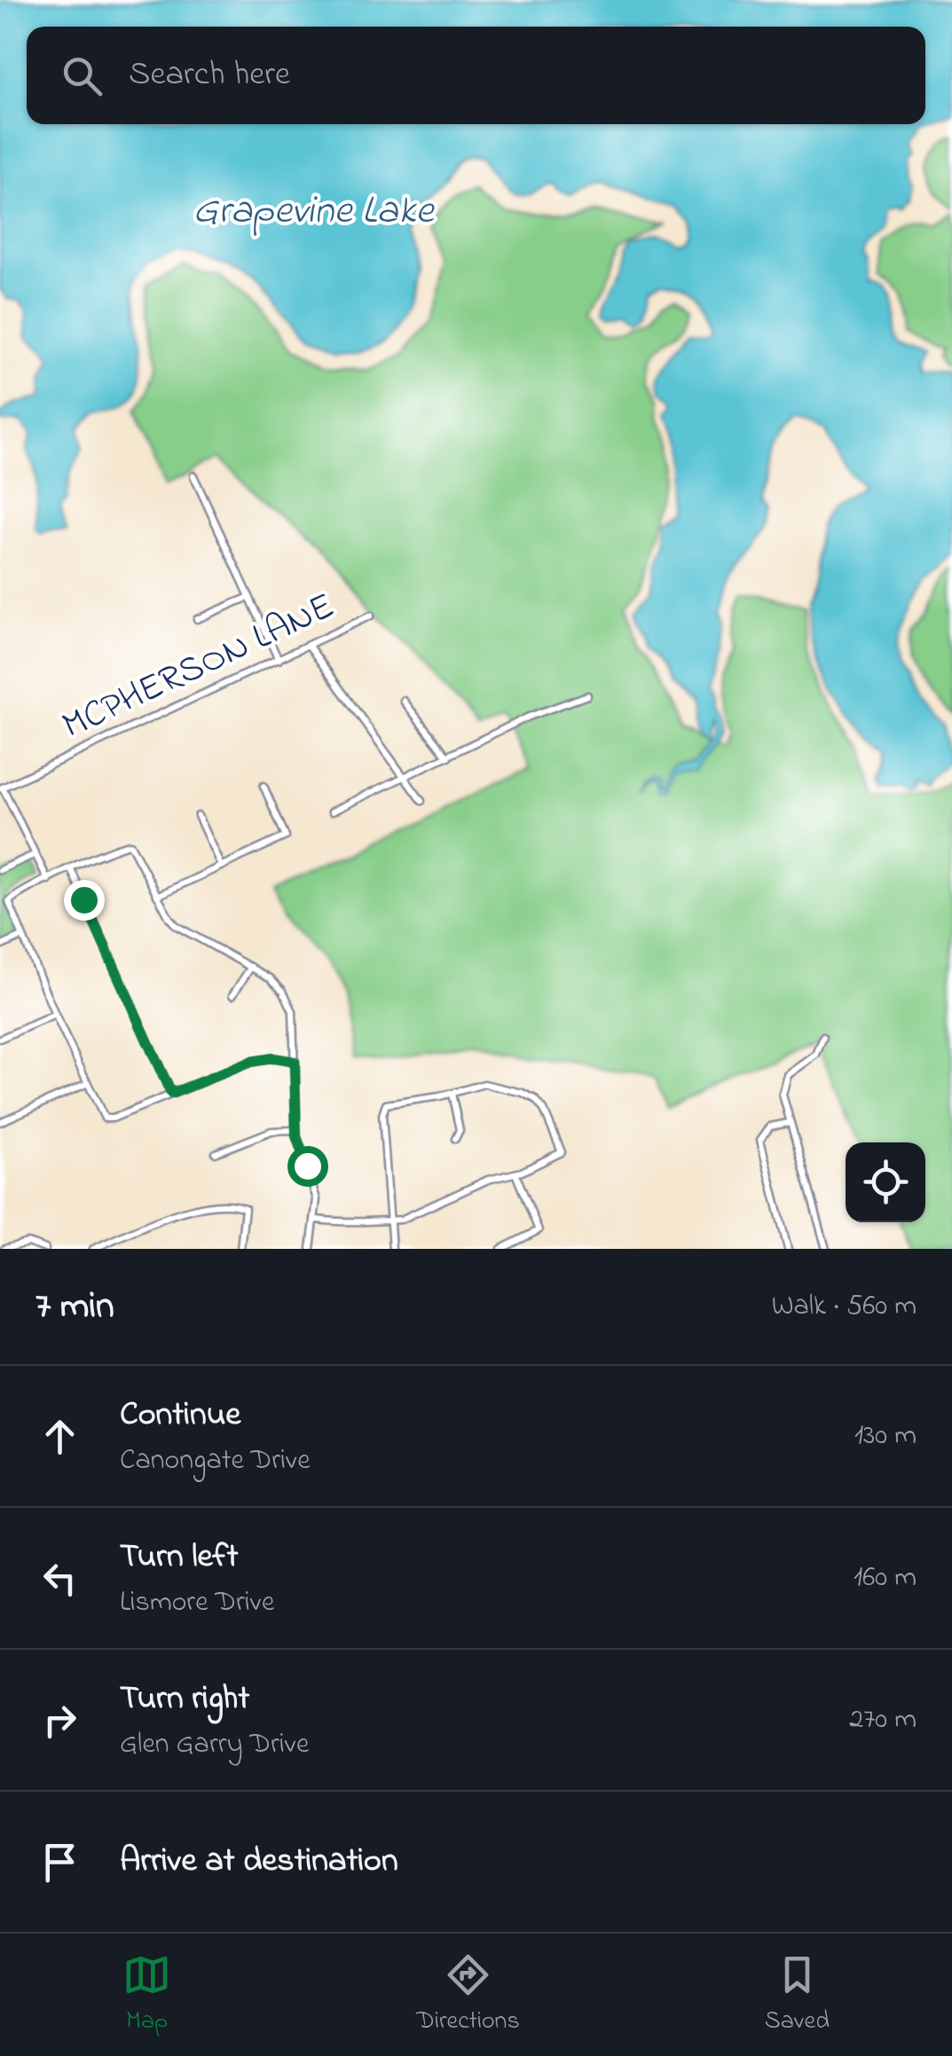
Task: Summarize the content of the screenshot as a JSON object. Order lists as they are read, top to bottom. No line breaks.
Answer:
{"streets":{"street":["MCPHERSON LANE"]},"water":["Grapevine Lake"],"page":{"search":"Search here","heading":["7 min","Walk · 560 m"],"list":[["Continue","Canongate Drive","130 m"],["Turn left","Lismore Drive","160 m"],["Turn right","Glen Garry Drive","270 m"],"Arrive at destination"],"nav":["Map","Directions","Saved"]}}
